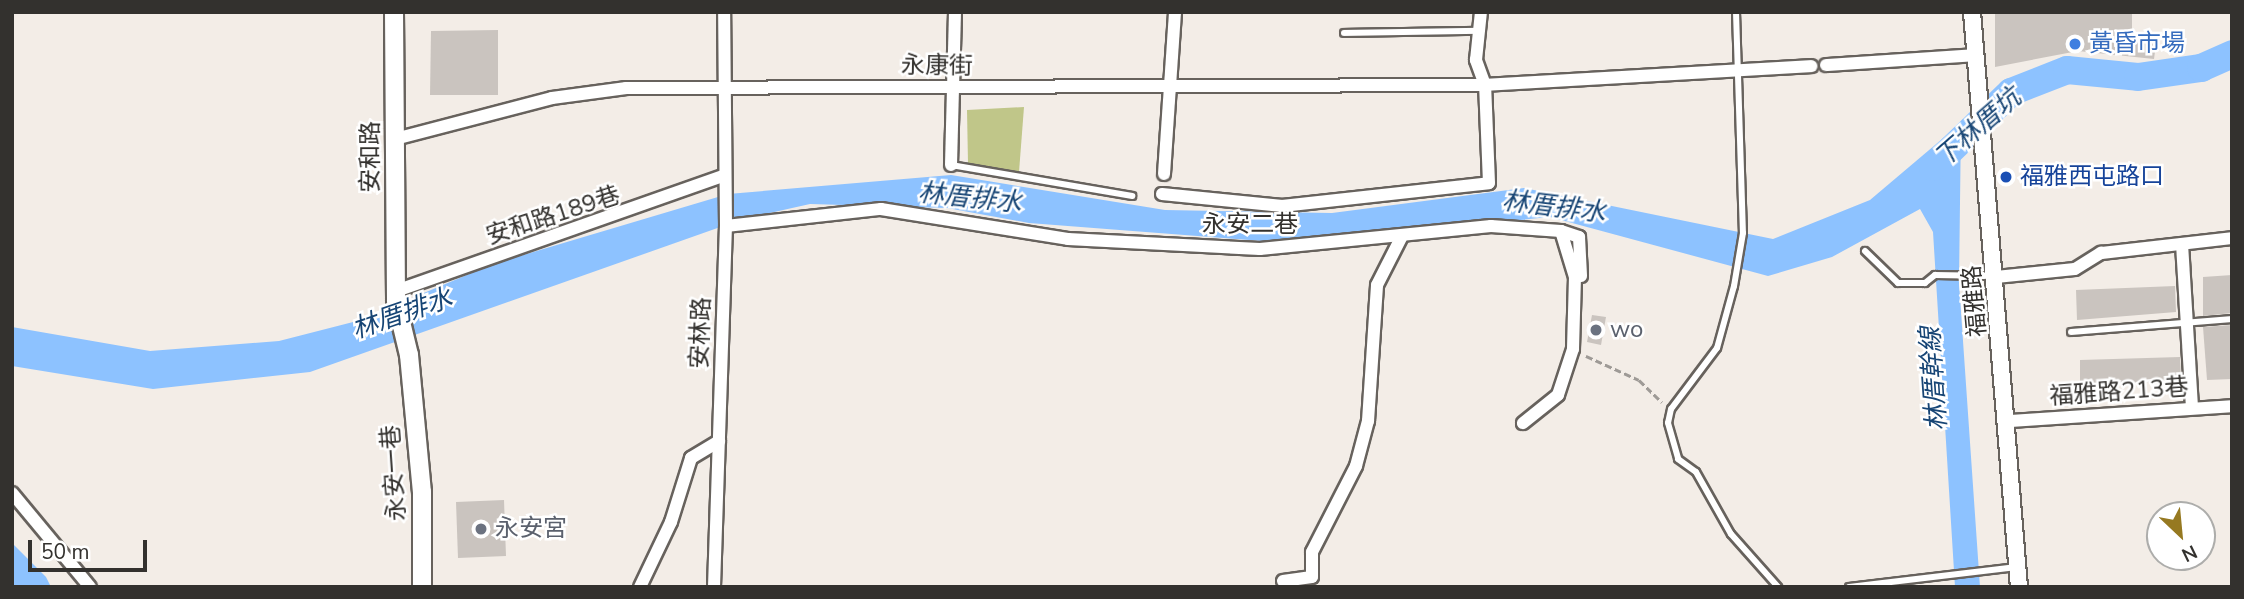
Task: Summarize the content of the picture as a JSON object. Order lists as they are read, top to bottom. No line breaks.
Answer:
{"streets":{"main road":["安和路","永安一巷"],"street":["永康街","安和路189巷","永安二巷","福雅路","安林路","福雅路213巷"]},"crossings":[["永康街","安和路"],["安和路","安和路189巷"],["安和路","永安一巷"],["安和路189巷","安林路"],["永安二巷","安林路"],["福雅路","福雅路213巷"]],"water":["下林厝坑","林厝排水","林厝幹線"],"places":["黃昏市場","福雅西屯路口","wo","永安宮"],"scale_bar":"50 m","north":"bottom right"}
